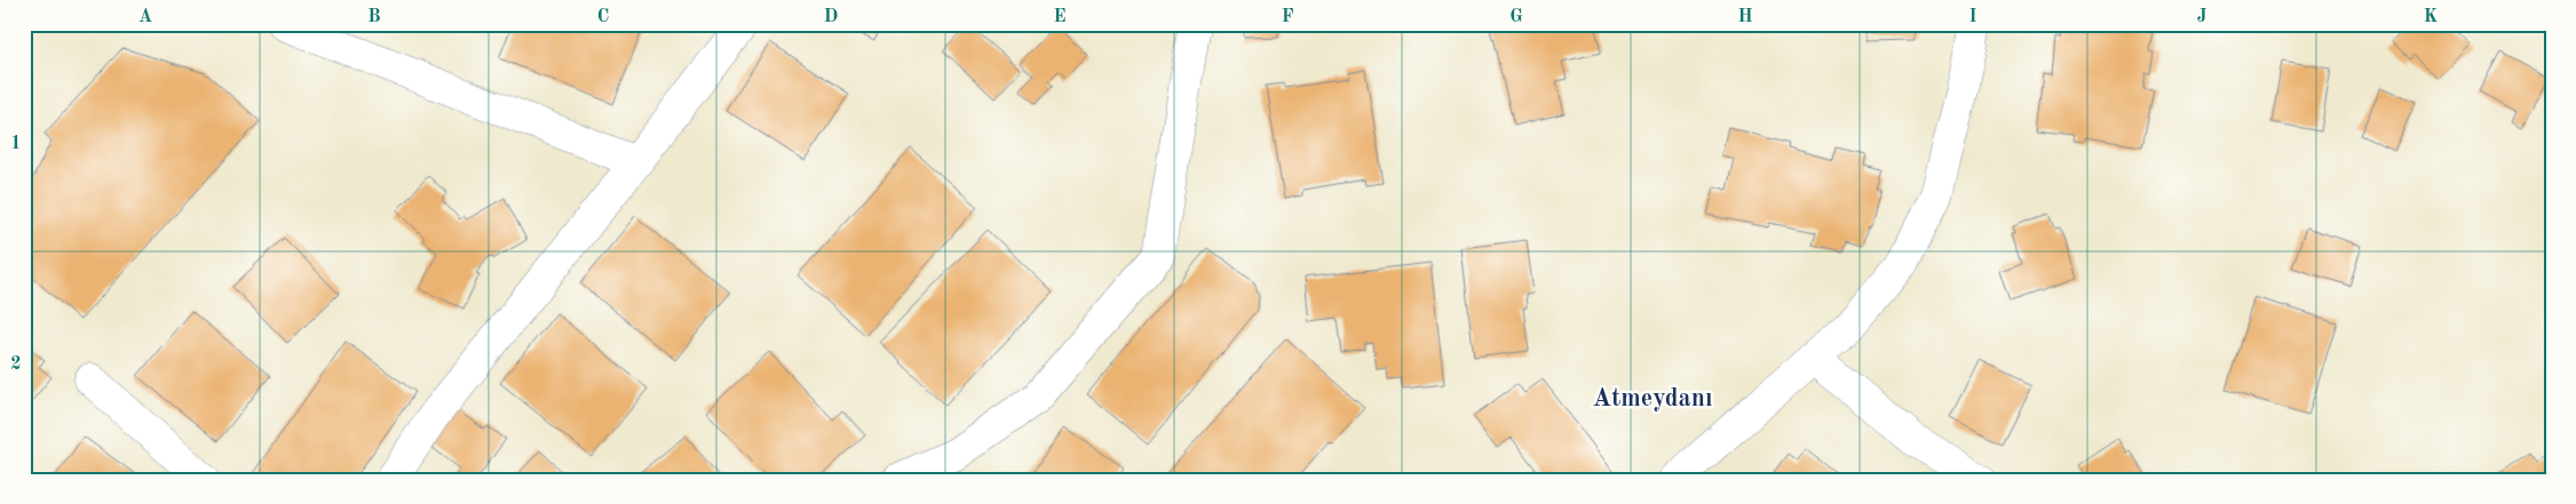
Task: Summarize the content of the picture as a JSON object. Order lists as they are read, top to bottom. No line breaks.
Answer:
{"districts":["Atmeydanı"],"grid":{"columns":["A","B","C","D","E","F","G","H","I","J","K"],"rows":["1","2"]}}
